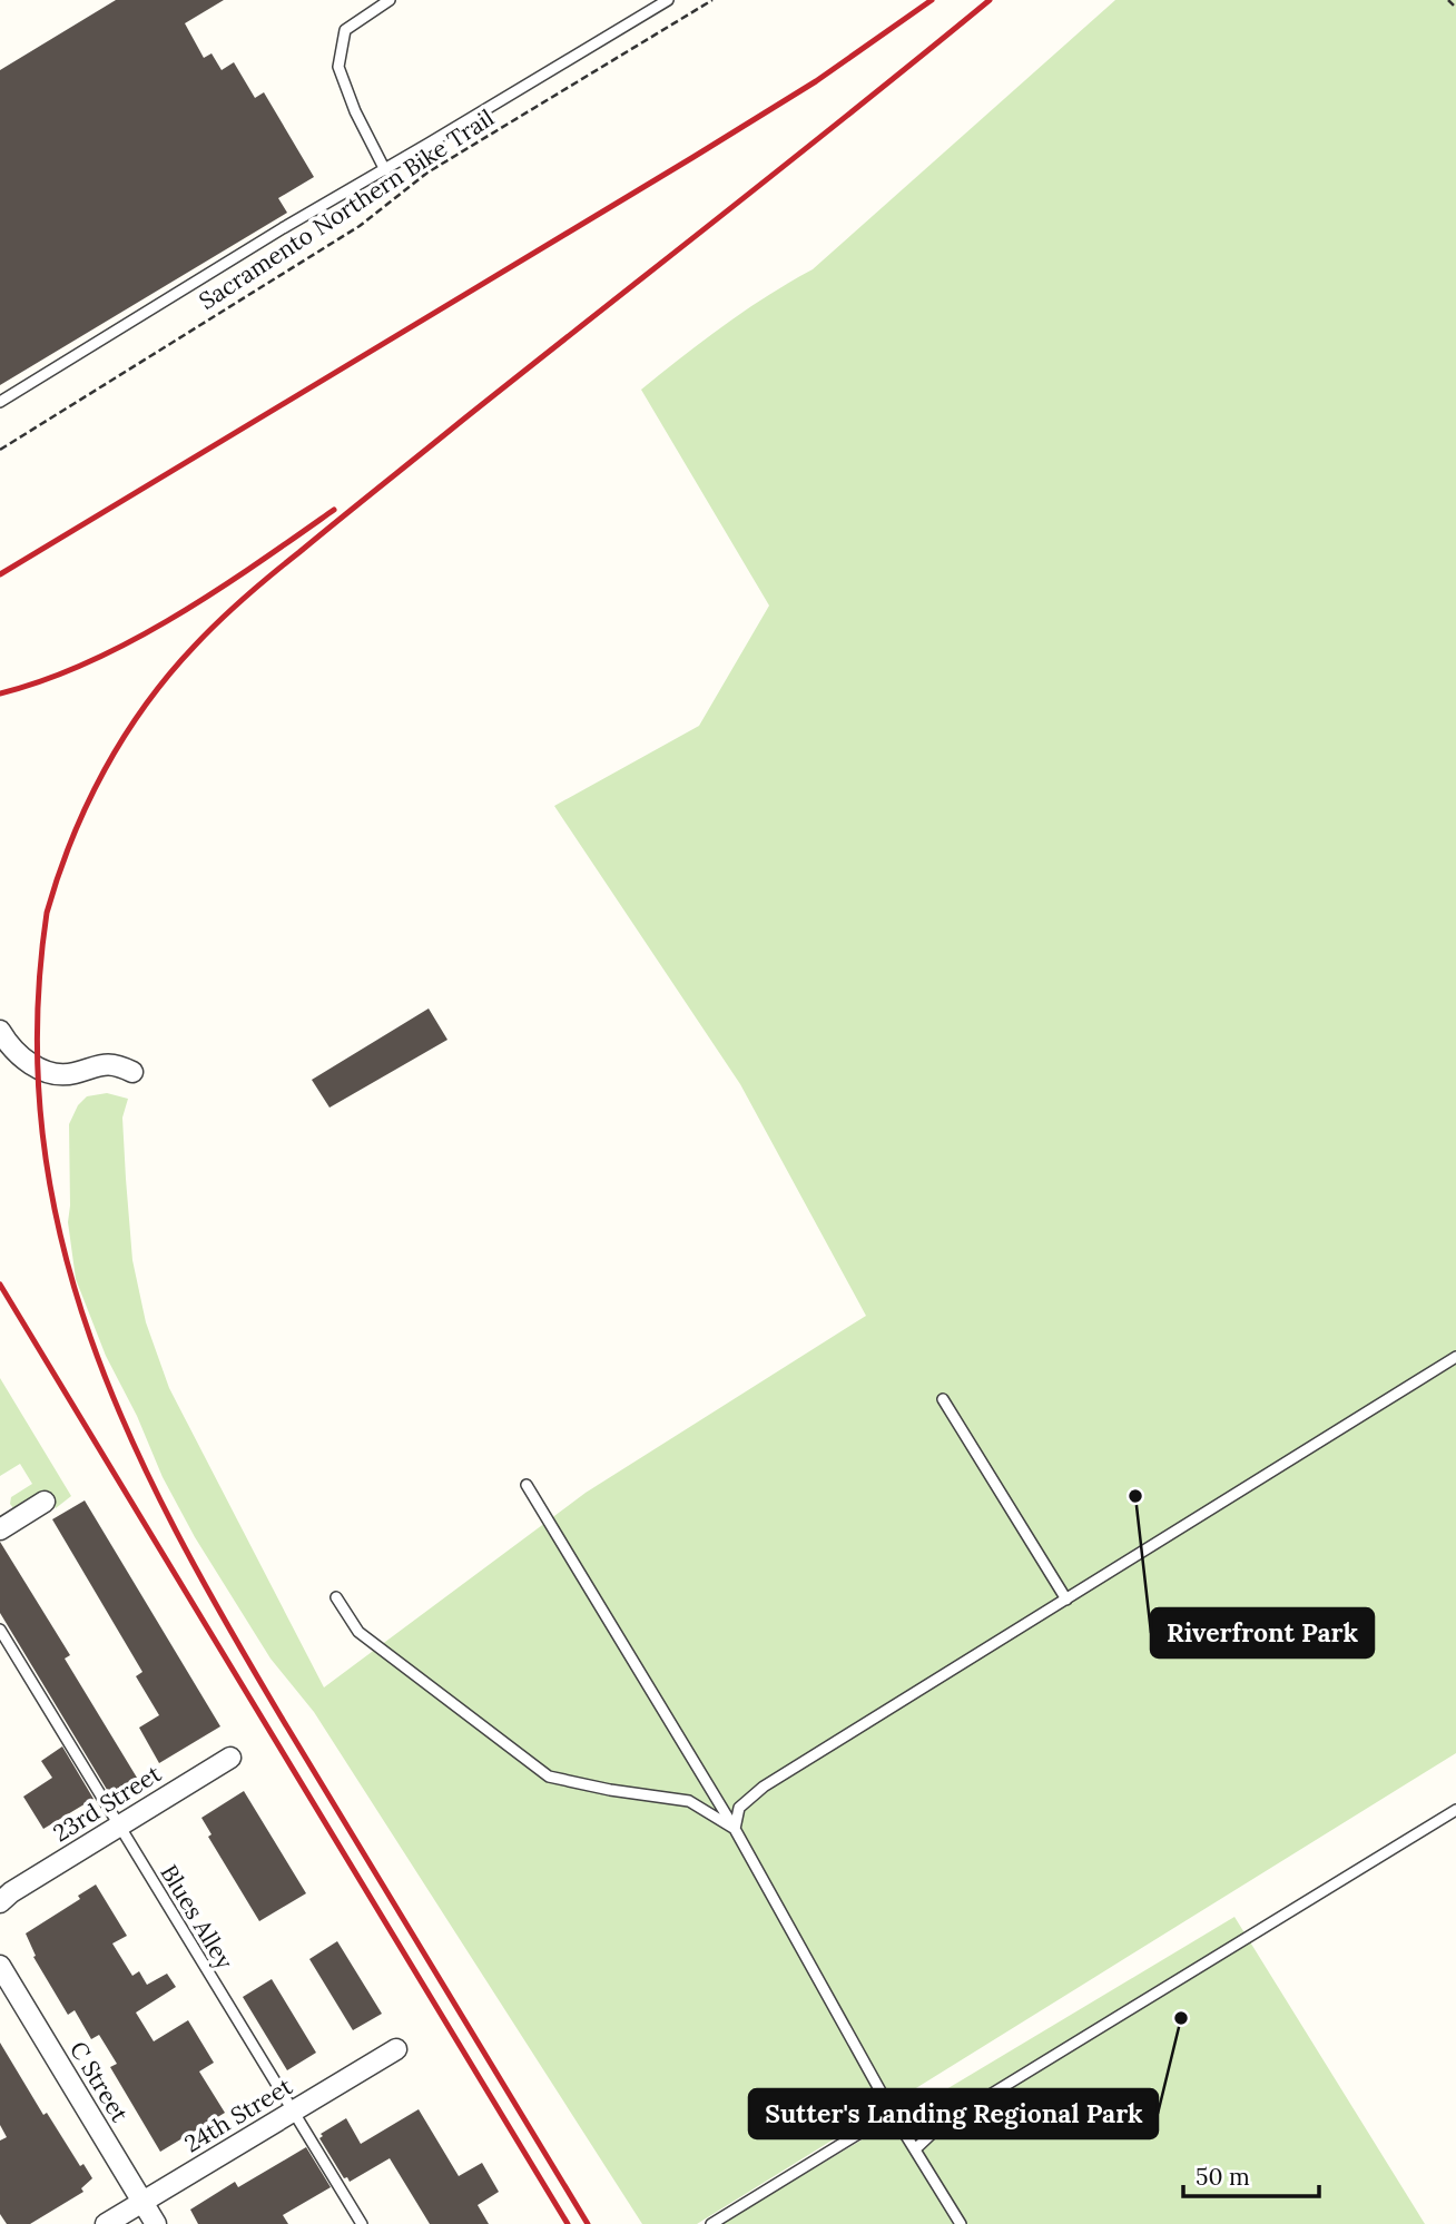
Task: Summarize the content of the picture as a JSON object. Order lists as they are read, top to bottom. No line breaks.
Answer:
{"streets":{"street":["23rd Street","C Street","24th Street"],"lane":["Blues Alley"],"path":["Sacramento Northern Bike Trail"]},"crossings":[["23rd Street","Blues Alley"],["Blues Alley","24th Street"],["C Street","24th Street"]],"places":["Riverfront Park","Sutter's Landing Regional Park"],"scale_bar":"50 m"}
